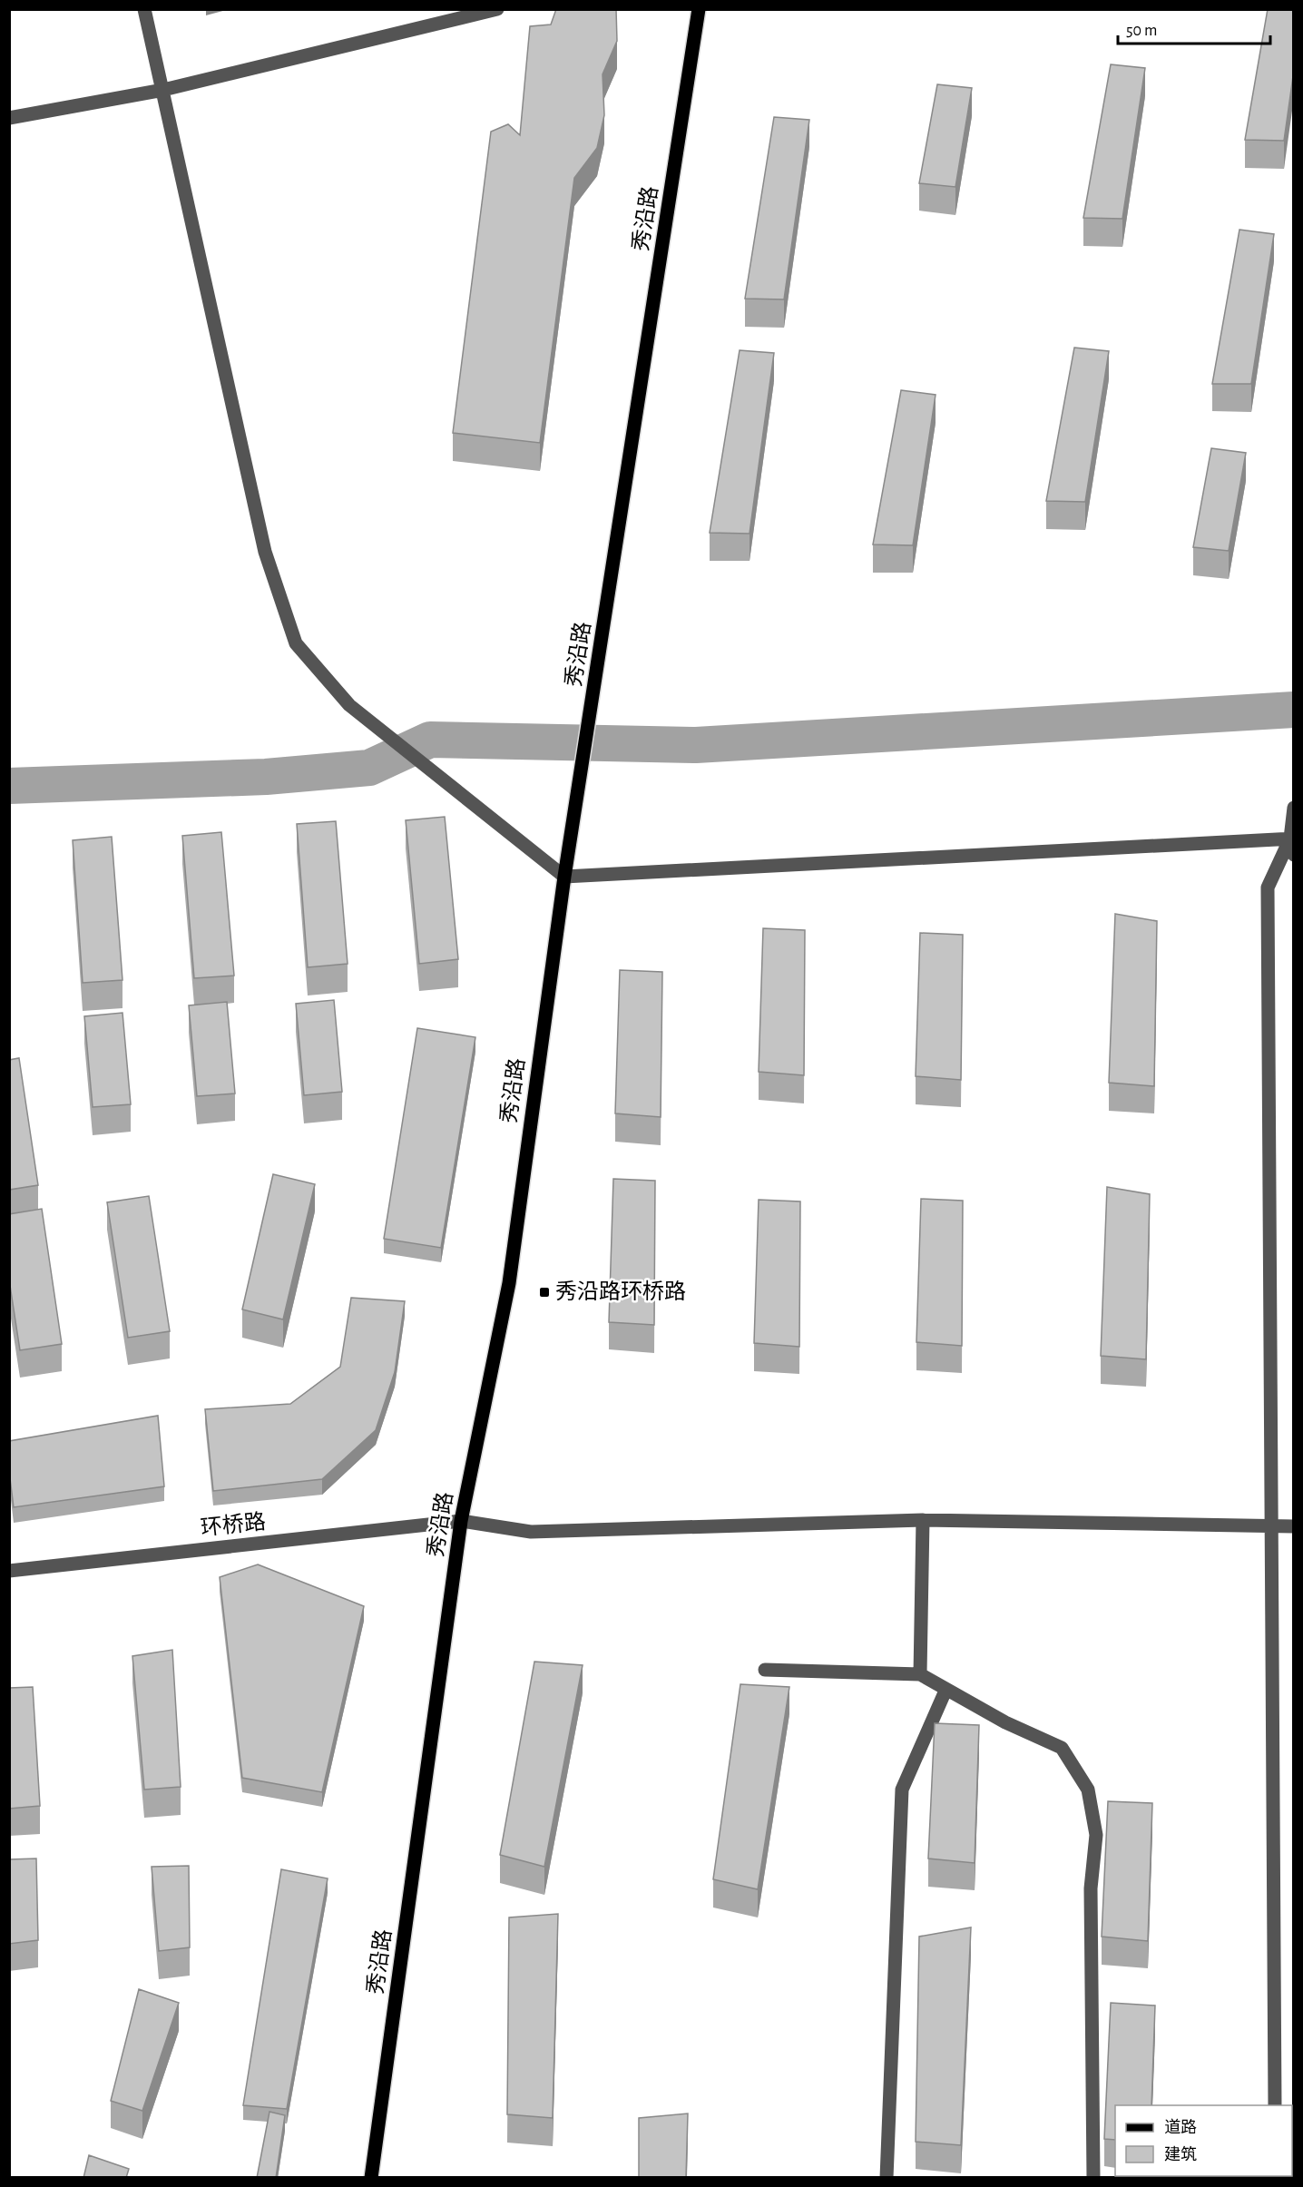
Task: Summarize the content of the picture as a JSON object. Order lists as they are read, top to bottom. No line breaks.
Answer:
{"streets":{"main road":["秀沿路"],"street":["环桥路"]},"crossings":[["秀沿路","环桥路"]],"places":{"transit":["秀沿路环桥路"]},"legend":["道路","建筑"],"scale_bar":"50 m"}
